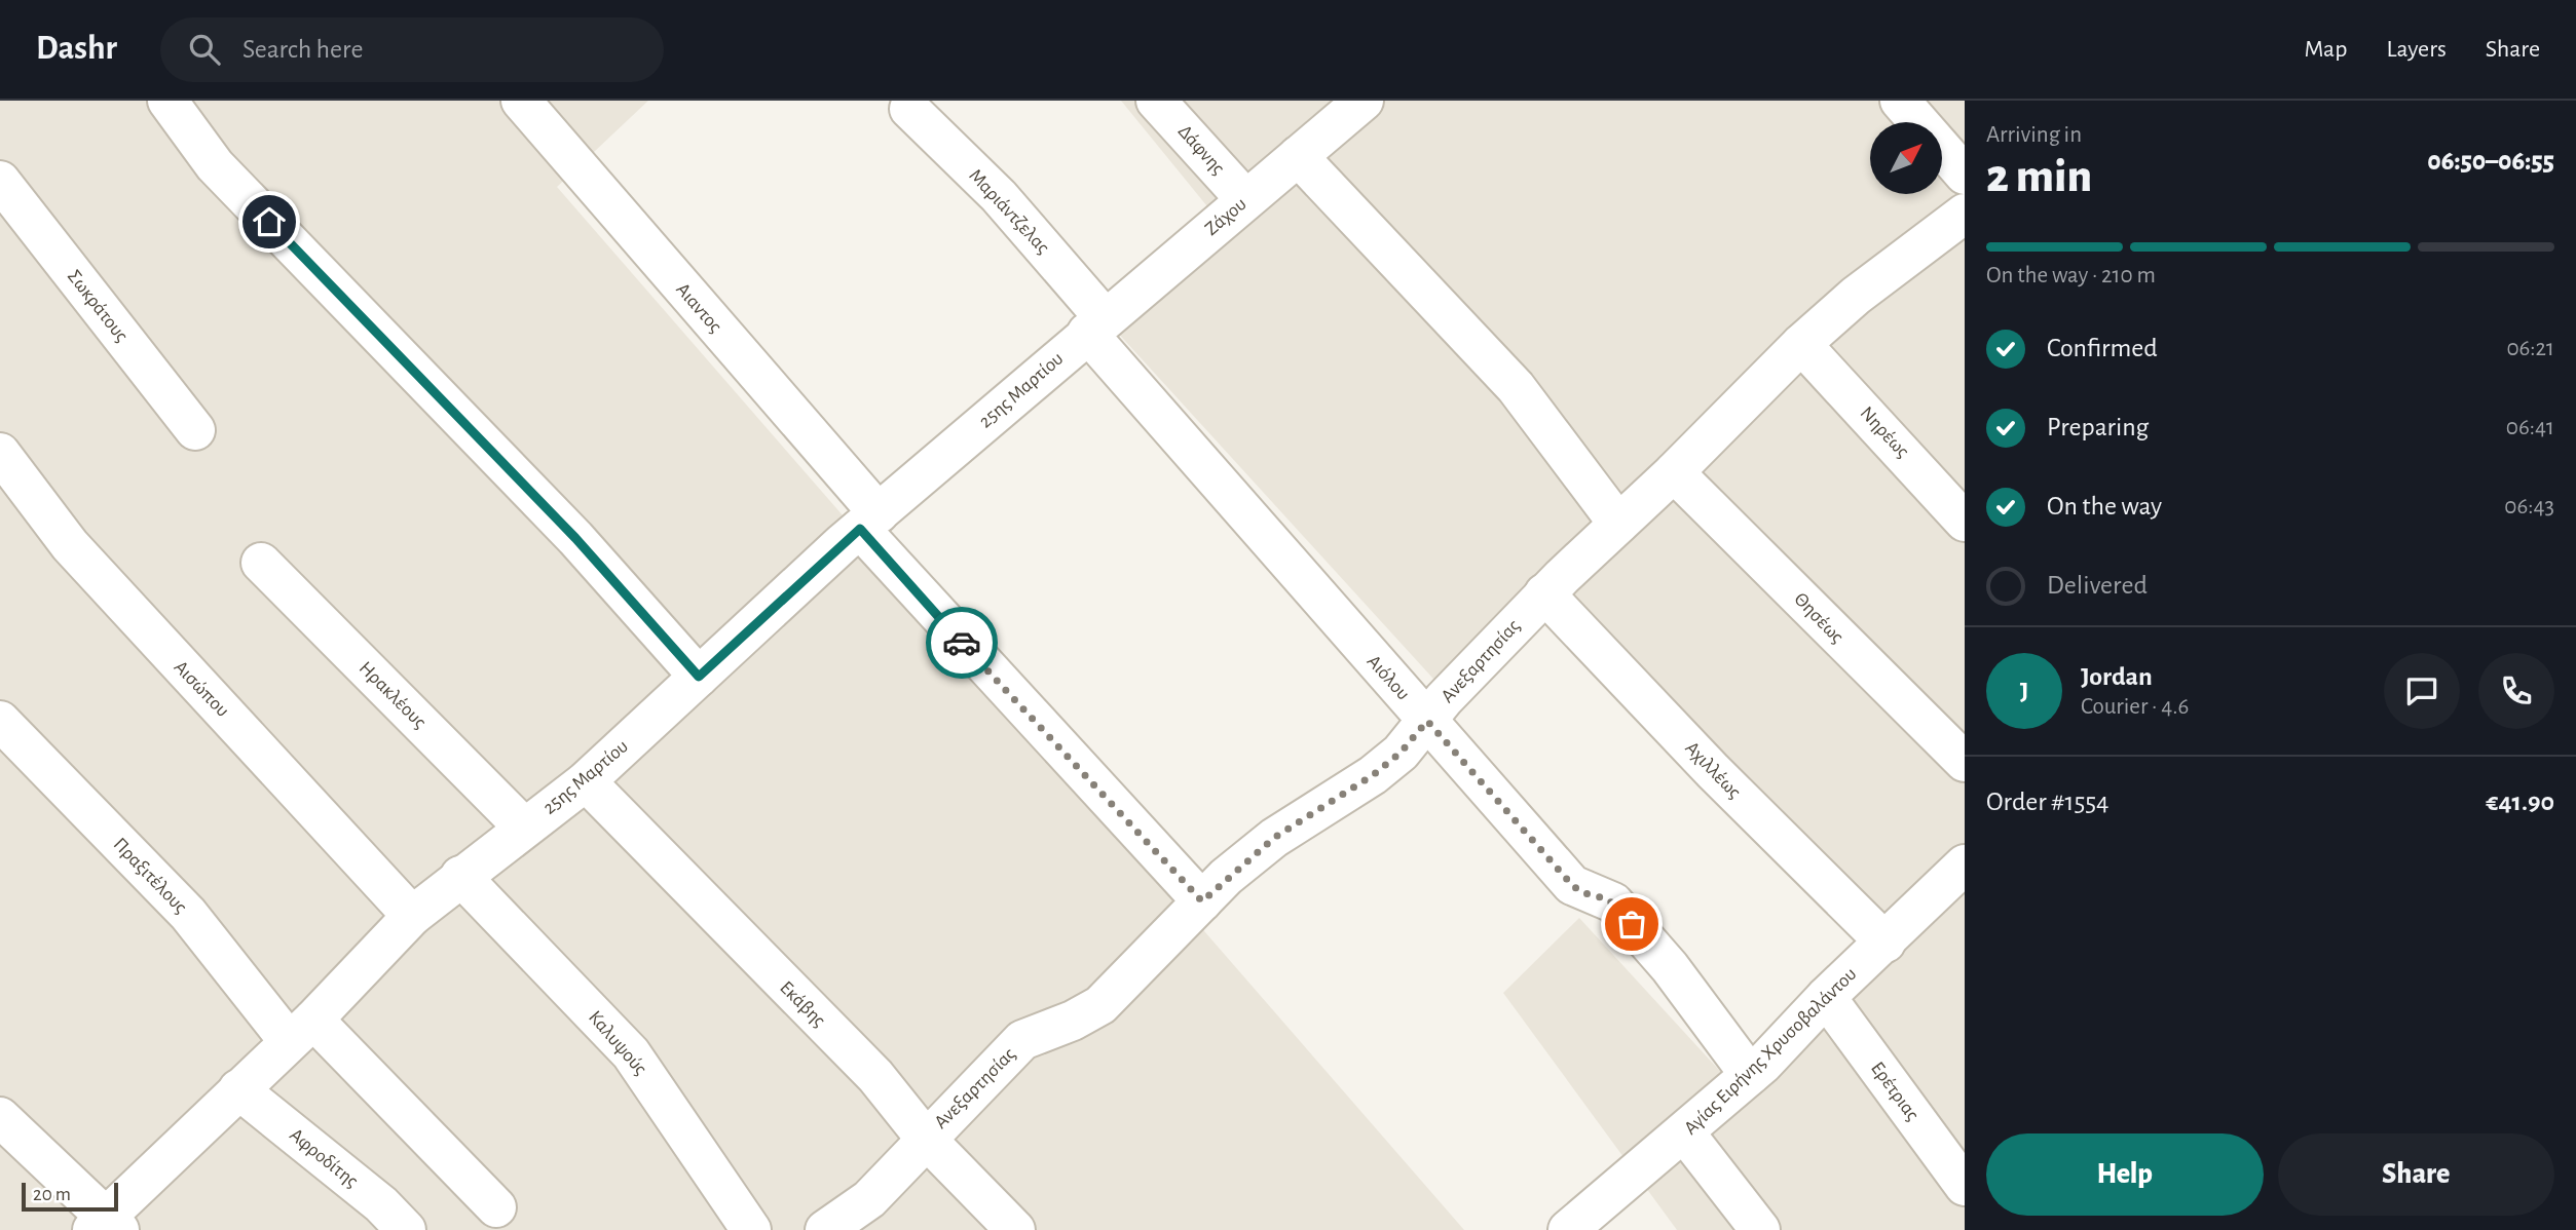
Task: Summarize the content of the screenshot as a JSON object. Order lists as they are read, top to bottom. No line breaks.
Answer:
{"streets":{"street":["Δάφνης","Μαριάντζελας","Ζάχου","Σωκράτους","Αιαντος","25ης Μαρτίου","Νηρέως","Θησέως","Ανεξαρτησίας","Αιόλου","Αισώπου","Ηρακλέους","Αχιλλέως","Πραξιτέλους","Εκάβης","Καλυψούς","Αγίας Ειρήνης Χρυσοβαλάντου","Ερέτριας","Αφροδίτης"]},"crossings":[["Δάφνης","Ζάχου"],["Μαριάντζελας","Ζάχου"],["Μαριάντζελας","25ης Μαρτίου"],["Μαριάντζελας","Αιόλου"],["Ζάχου","25ης Μαρτίου"],["Ζάχου","Αιόλου"],["Αιαντος","25ης Μαρτίου"],["Αιαντος","Ανεξαρτησίας"],["25ης Μαρτίου","Αιόλου"],["25ης Μαρτίου","Αισώπου"],["25ης Μαρτίου","Ηρακλέους"],["25ης Μαρτίου","Πραξιτέλους"],["25ης Μαρτίου","Εκάβης"],["25ης Μαρτίου","Καλυψούς"],["25ης Μαρτίου","Αφροδίτης"],["Νηρέως","Ανεξαρτησίας"],["Θησέως","Ανεξαρτησίας"],["Ανεξαρτησίας","Αιόλου"],["Ανεξαρτησίας","Αχιλλέως"],["Ανεξαρτησίας","Εκάβης"],["Αιόλου","Αγίας Ειρήνης Χρυσοβαλάντου"],["Αχιλλέως","Αγίας Ειρήνης Χρυσοβαλάντου"],["Αγίας Ειρήνης Χρυσοβαλάντου","Ερέτριας"]],"scale_bar":"20 m","north":"top right","page":{"header":"Dashr","search":"Search here","nav":["Map","Layers","Share"],"heading":["2 min","Arriving in","06:50–06:55"],"panel":["Jordan","Courier · 4.6","Order #1554","€41.90"],"bar":"On the way · 210 m","list":[["Confirmed","06:21"],["Preparing","06:41"],["On the way","06:43"],"Delivered"],"round":"J","buttons":["Help","Share"],"scale":"20 m"}}
